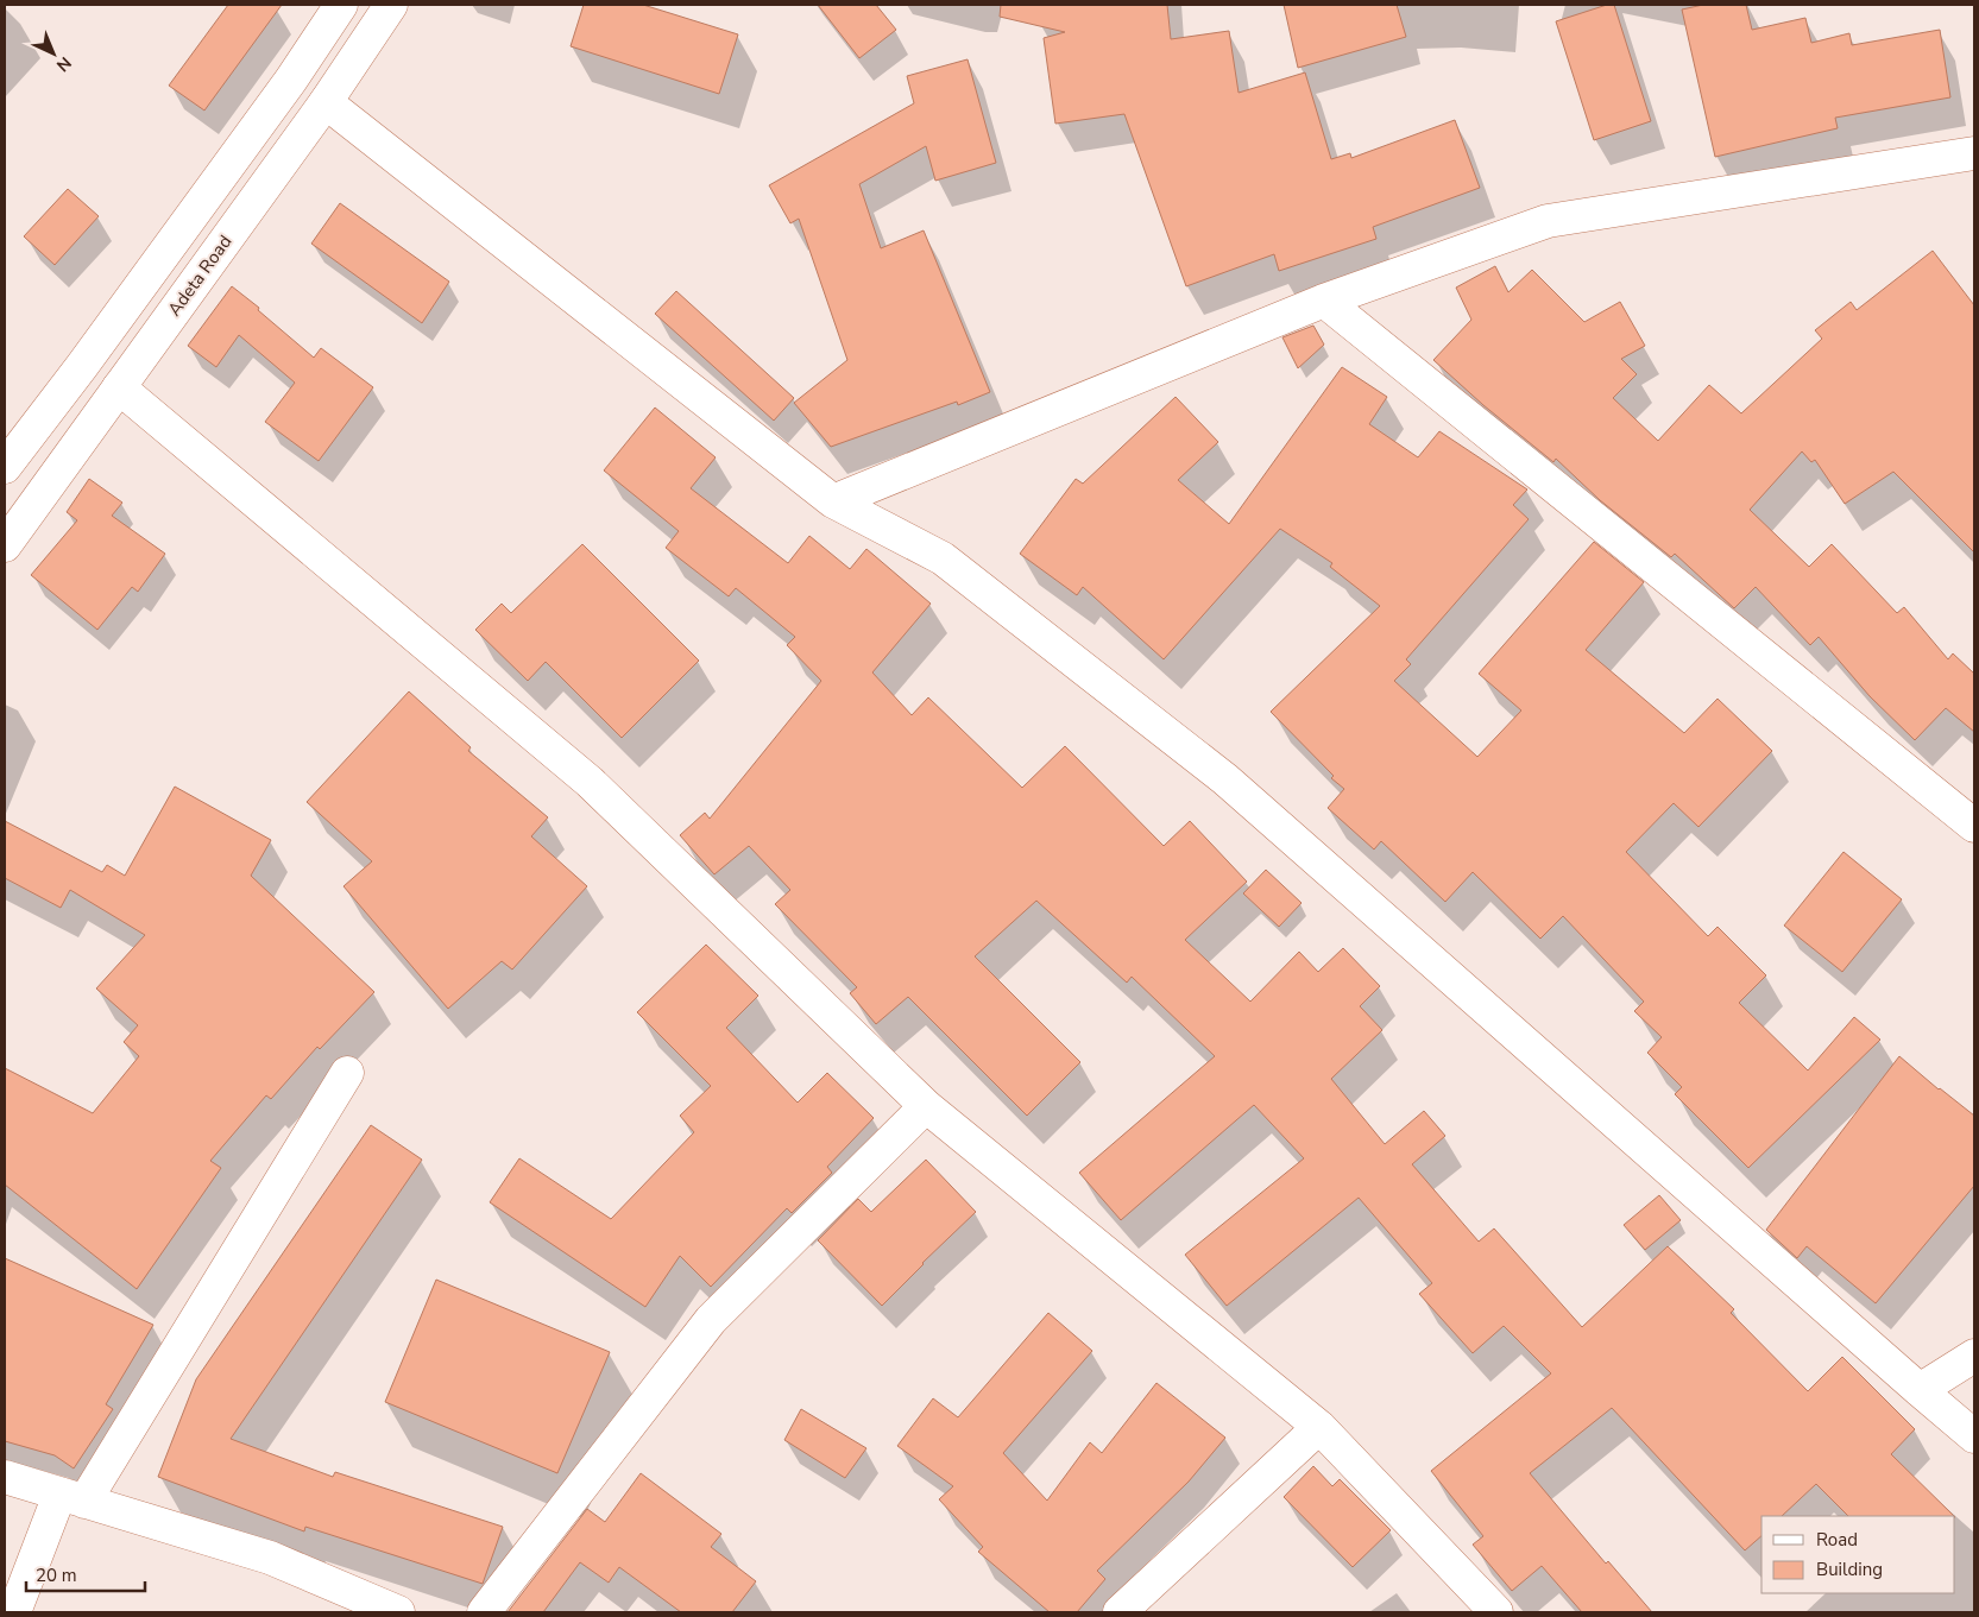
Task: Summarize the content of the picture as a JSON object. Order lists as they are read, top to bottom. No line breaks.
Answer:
{"streets":{"street":["Adeta Road"]},"legend":["Road","Building"],"scale_bar":"20 m","north":"bottom right"}
